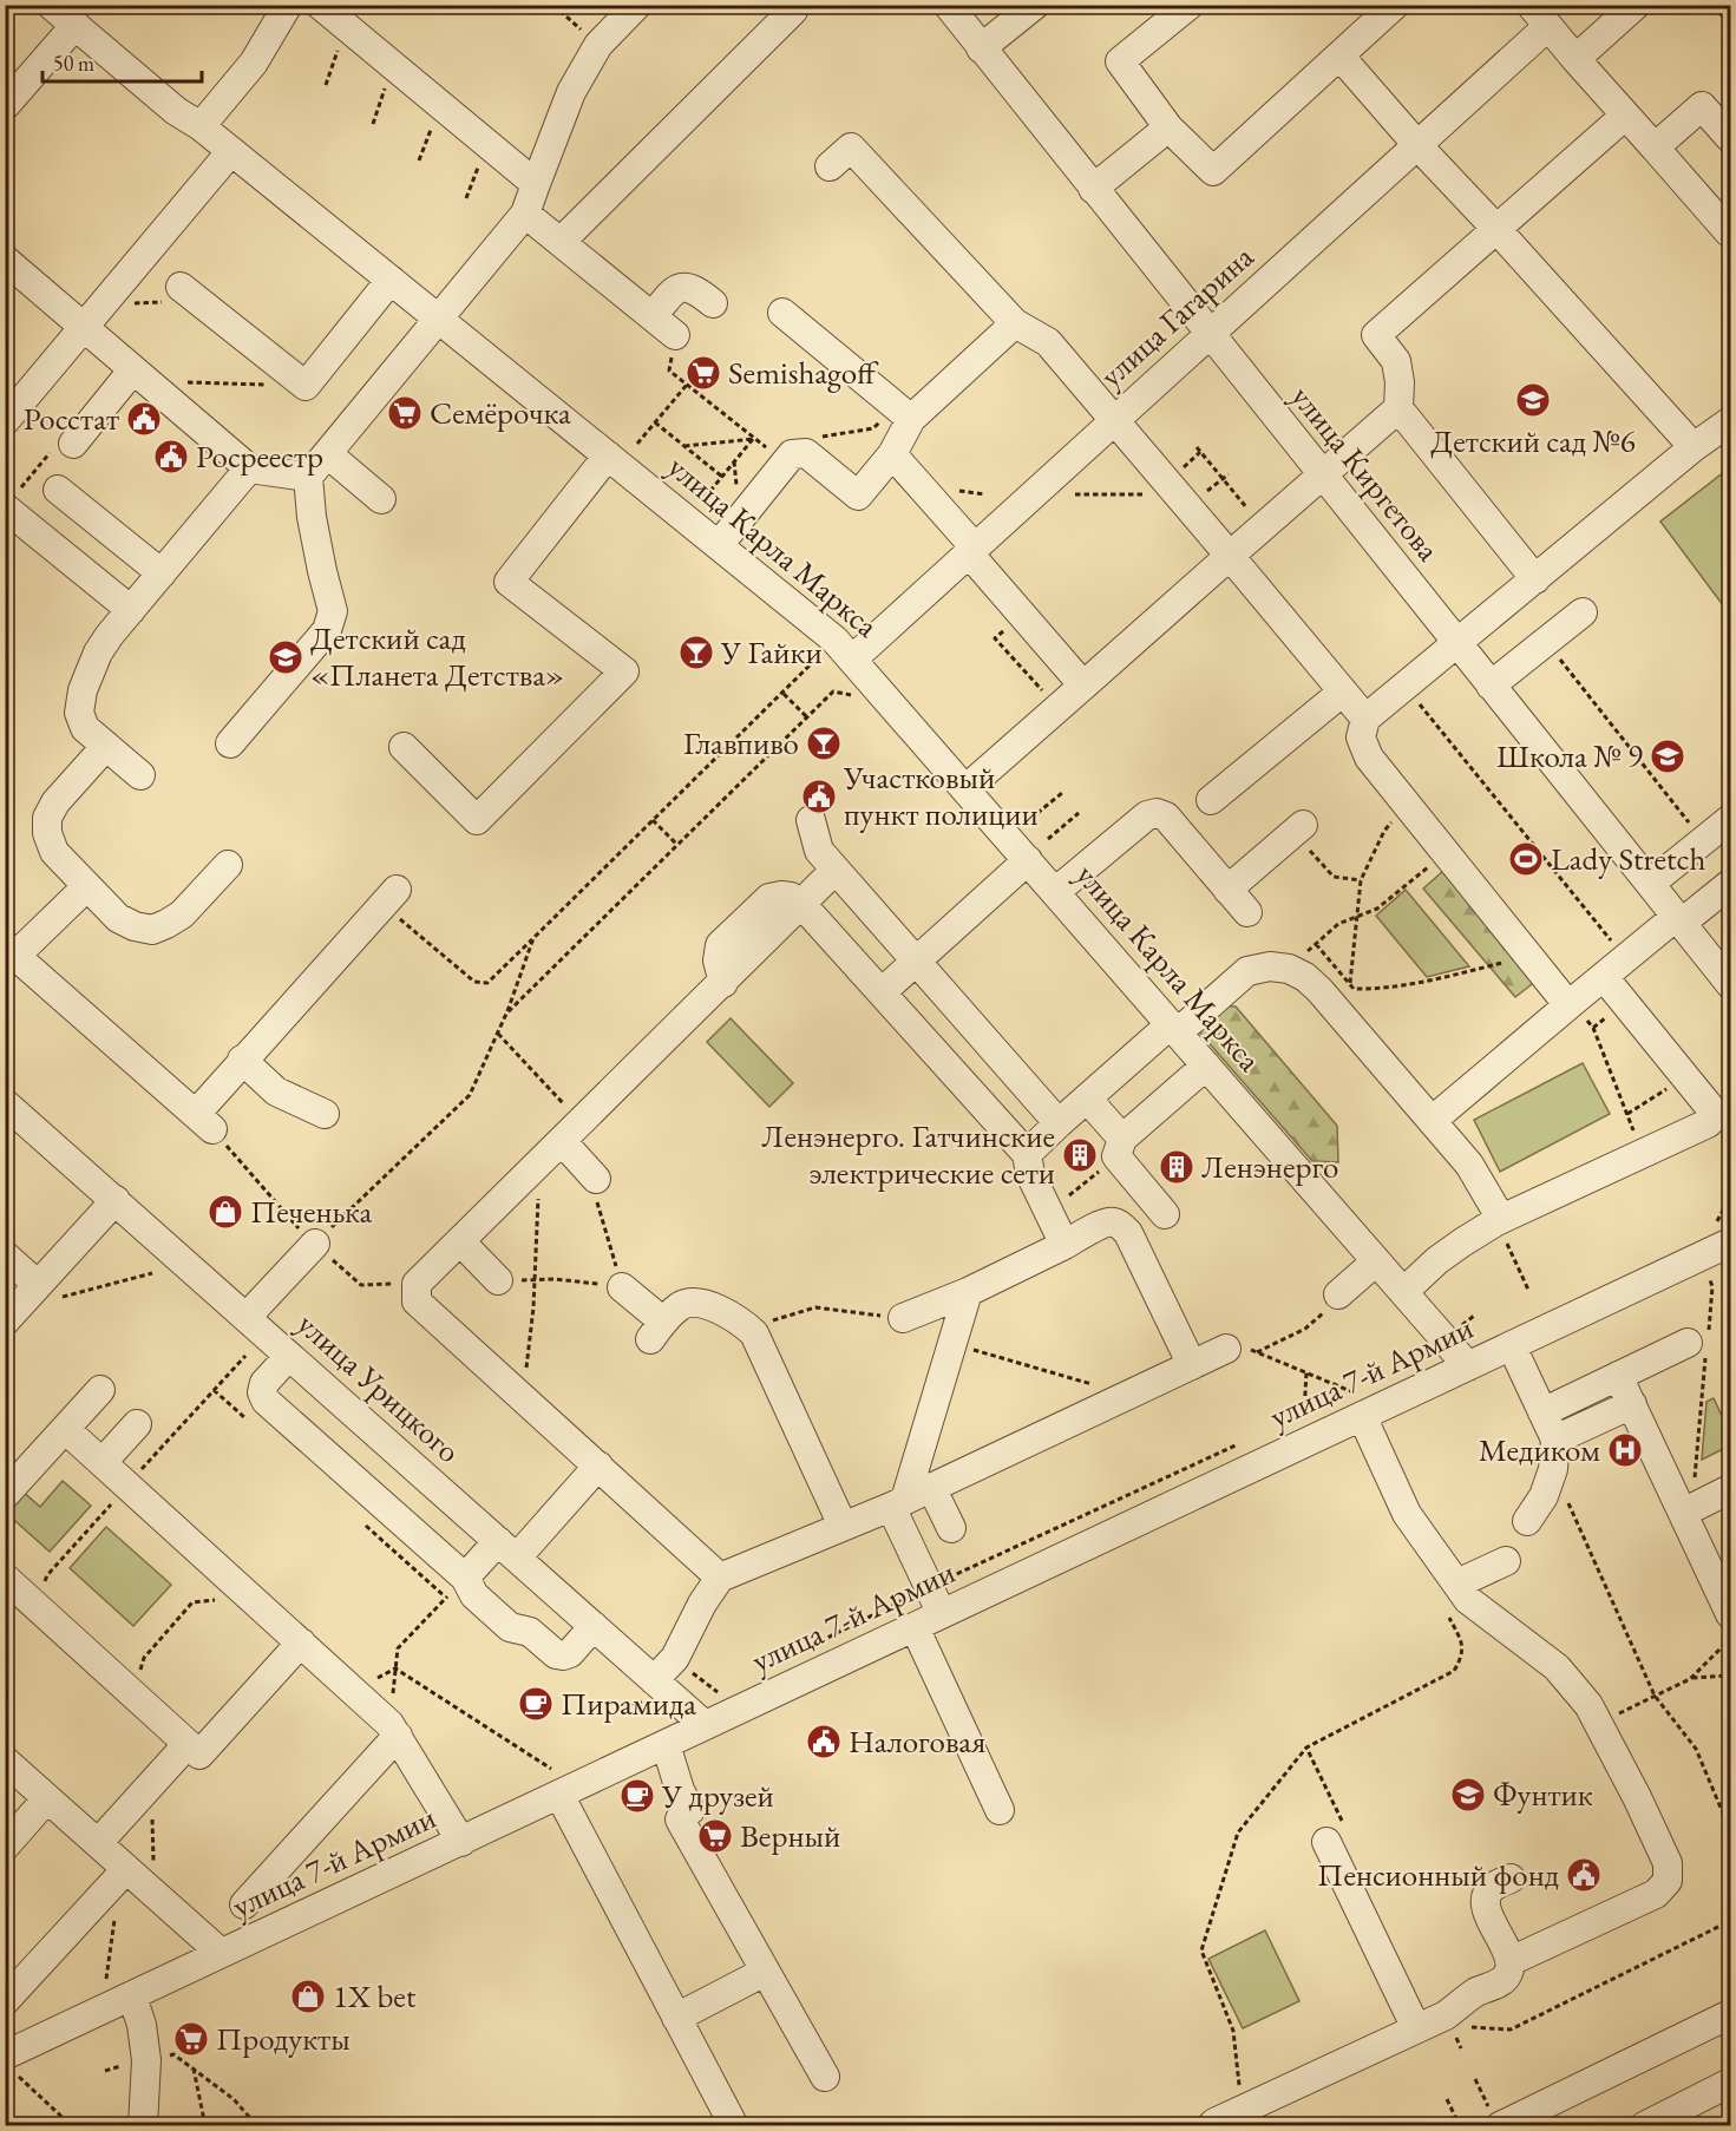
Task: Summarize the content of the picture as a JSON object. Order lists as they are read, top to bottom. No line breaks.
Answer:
{"streets":{"street":["улица Гагарина","улица Киргетова","улица Карла Маркса","улица 7-й Армии","улица Урицкого"]},"crossings":[["улица Гагарина","улица Киргетова"],["улица Гагарина","улица Карла Маркса"],["улица Карла Маркса","улица 7-й Армии"],["улица 7-й Армии","улица Урицкого"]],"places":{"supermarket":["Semishagoff","Семёрочка","Верный","Продукты"],"school or university":["Детский сад №6","Детский сад «Планета Детства»","Школа № 9","Фунтик"],"public building":["Росстат","Росреестр","Участковый пункт полиции","Налоговая","Пенсионный фонд"],"bar":["У Гайки","Главпиво"],"sports":["Lady Stretch"],"building":["Ленэнерго. Гатчинские электрические сети","Ленэнерго"],"shop":["Печенька","1X bet"],"hospital":["Медиком"],"cafe":["Пирамида","У друзей"]},"scale_bar":"50 m"}
